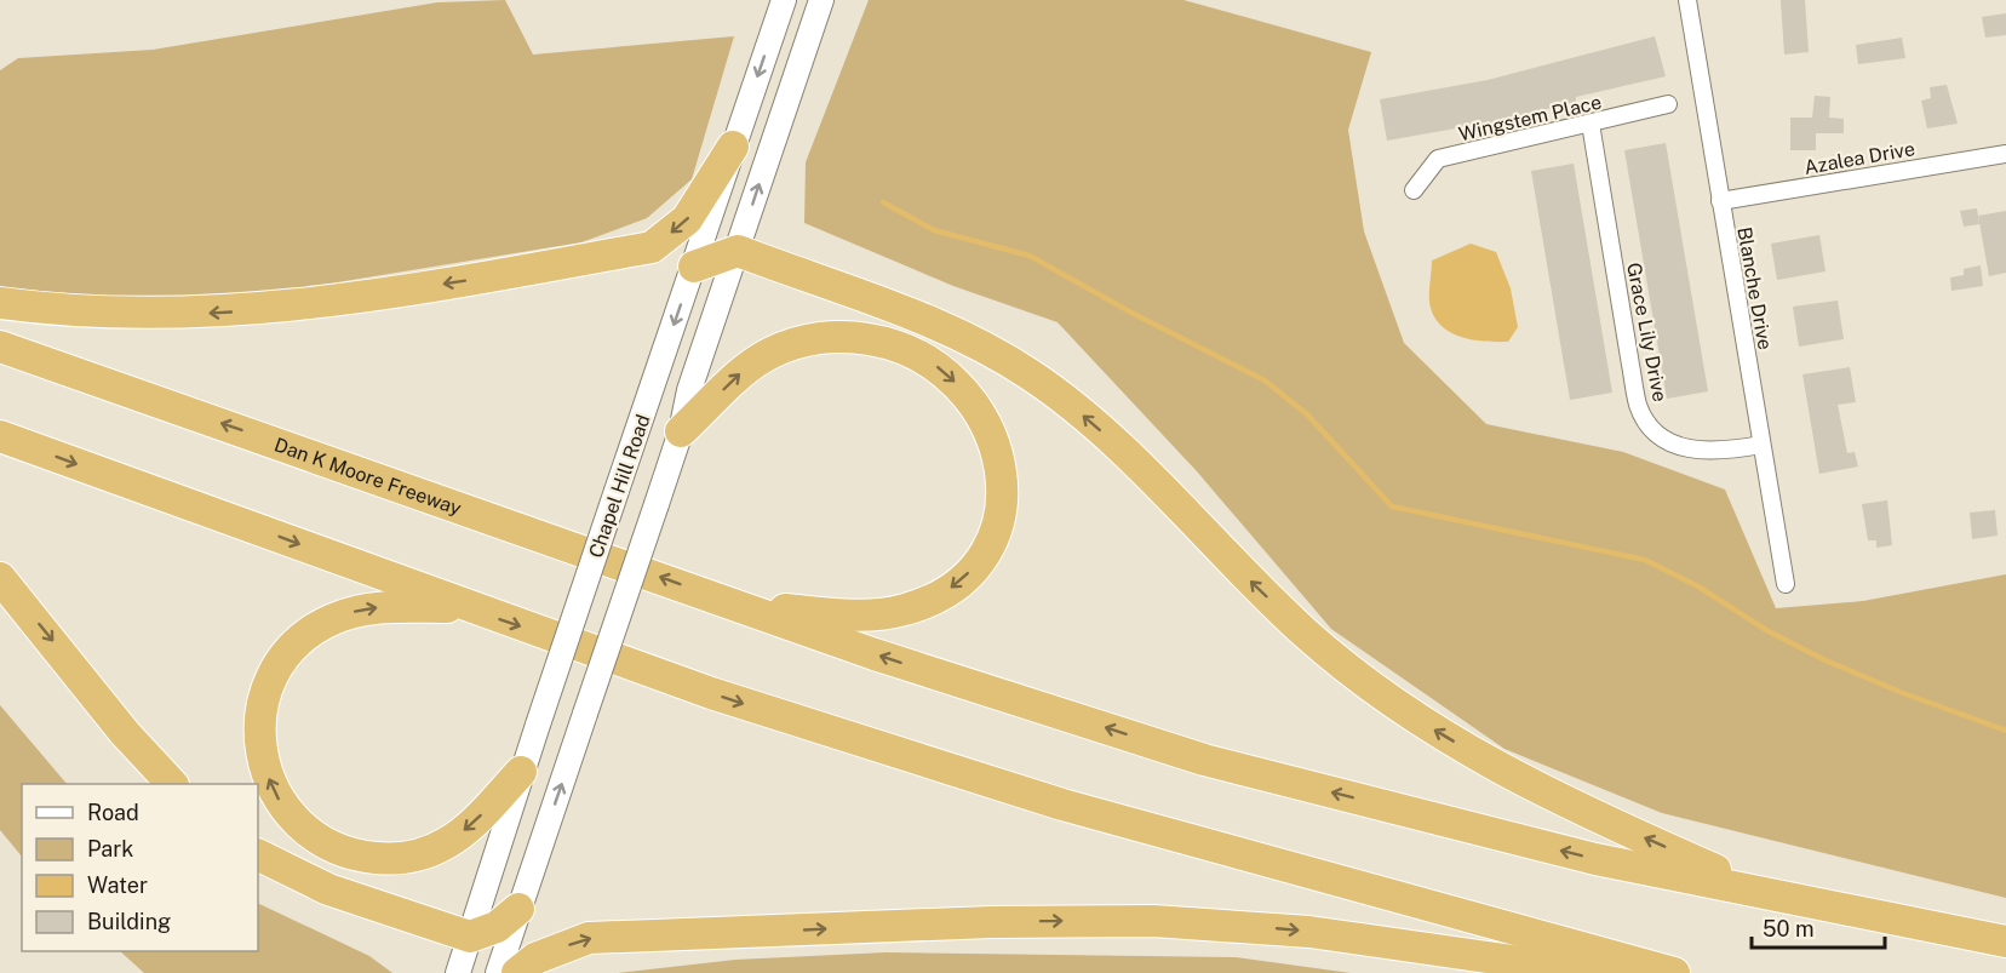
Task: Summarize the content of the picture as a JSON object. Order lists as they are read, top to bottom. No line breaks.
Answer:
{"streets":{"highway":["Dan K Moore Freeway"],"main road":["Chapel Hill Road"],"street":["Wingstem Place","Azalea Drive","Blanche Drive","Grace Lily Drive"]},"crossings":[["Wingstem Place","Grace Lily Drive"],["Azalea Drive","Blanche Drive"],["Blanche Drive","Grace Lily Drive"]],"legend":["Road","Park","Water","Building"],"scale_bar":"50 m"}
